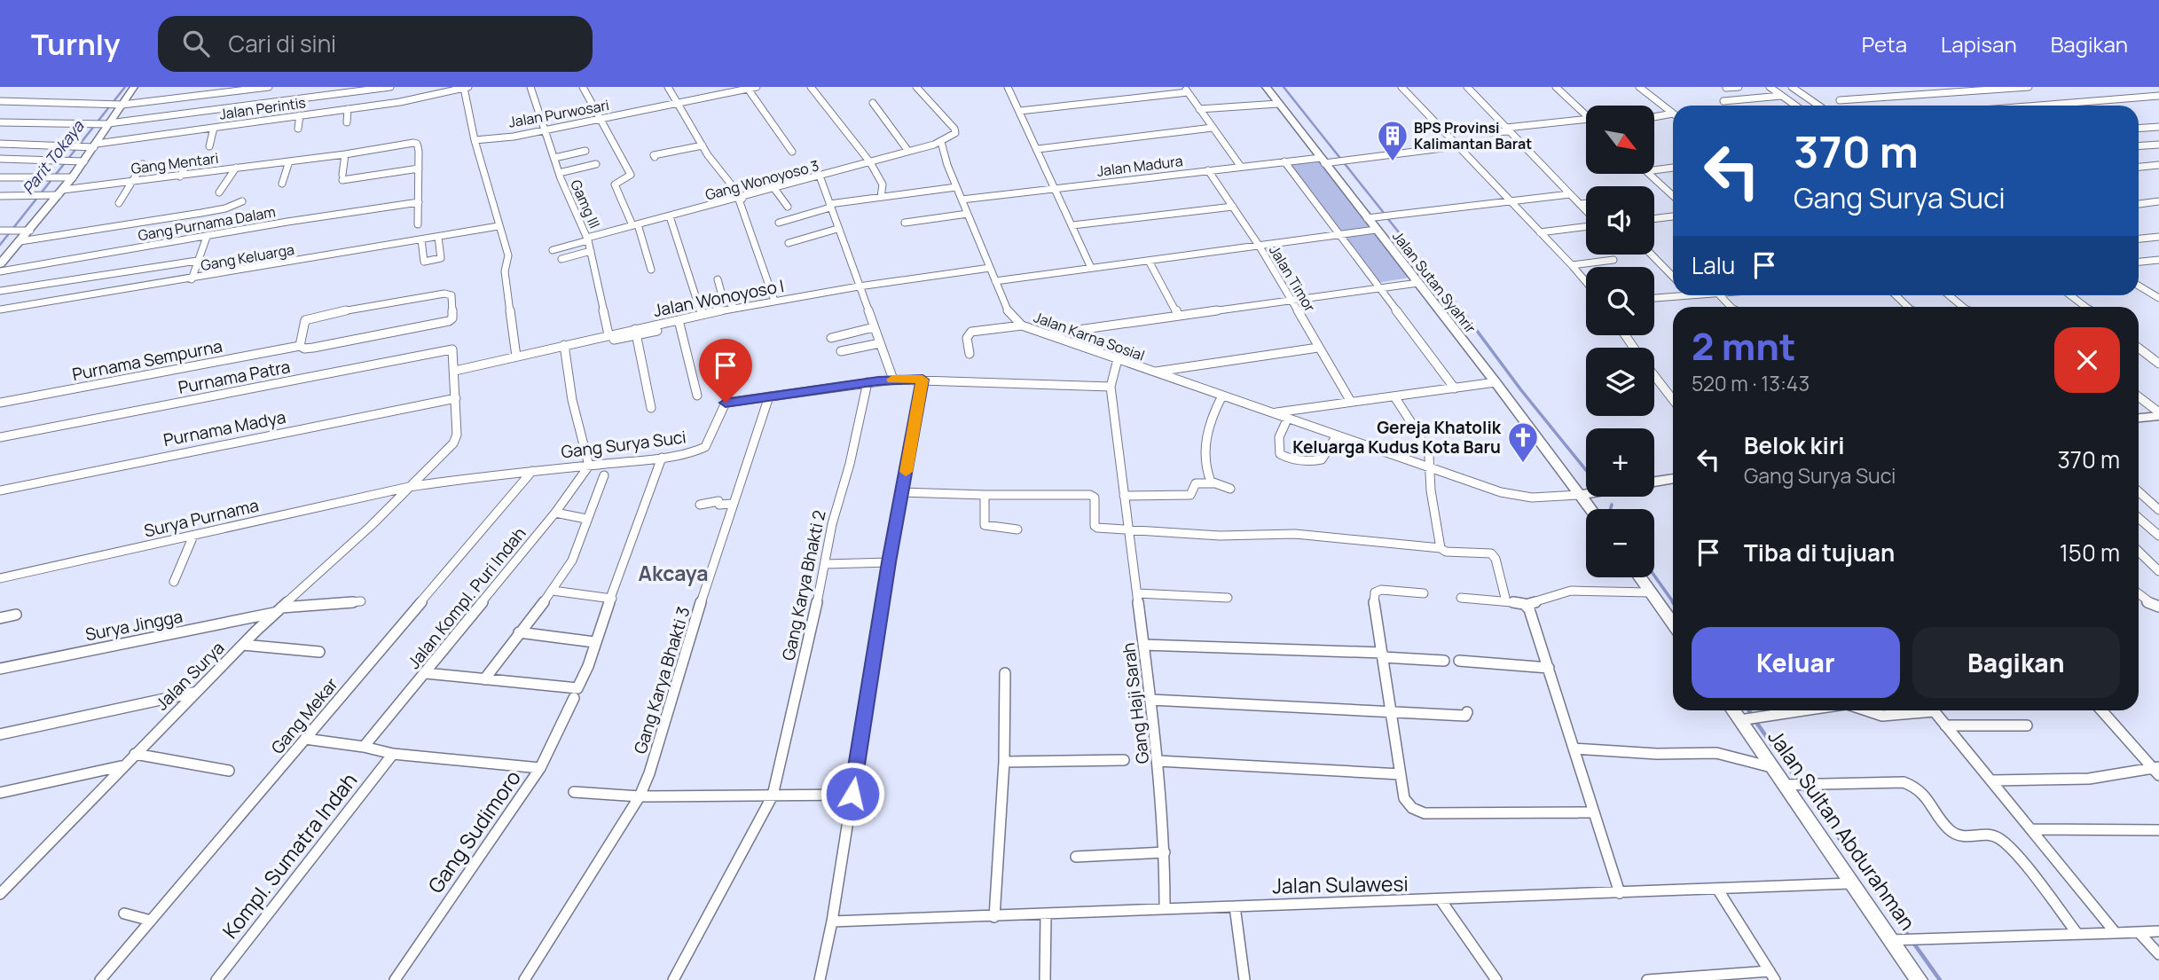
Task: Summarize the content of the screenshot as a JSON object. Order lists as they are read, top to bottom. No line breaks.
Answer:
{"streets":{"street":["Jalan Perintis","Jalan Purwosari","Gang Mentari","Jalan Madura","Gang Wonoyoso 3","Gamg III","Gang Purnama Dalam","Gang Keluarga","Jalan Timor","Jalan Sutan Syahrir","Jalan Wonoyoso I","Jalan Karna Sosial","Purnama Sempurna","Purnama Patra","Purnama Madya","Gang Surya Suci","Surya Purnama","Gang Karya Bhakti 2","Jalan Kompl. Puri Indah","Surya Jingga","Jalan Surya","Gang Karya Bhakti 3","Gang Haji Sarah","Gang Mekar","Jalan Sultan Abdurahman","Gang Sudimoro","Kompl. Sumatra Indah","Jalan Sulawesi"]},"crossings":[["Jalan Purwosari","Gamg III"],["Jalan Madura","Jalan Timor"],["Jalan Madura","Jalan Sutan Syahrir"],["Jalan Madura","Jalan Karna Sosial"],["Gang Wonoyoso 3","Gamg III"],["Gang Wonoyoso 3","Jalan Karna Sosial"],["Jalan Sutan Syahrir","Jalan Karna Sosial"],["Jalan Wonoyoso I","Jalan Karna Sosial"],["Purnama Patra","Jalan Surya"],["Purnama Madya","Jalan Surya"],["Gang Surya Suci","Surya Purnama"],["Gang Surya Suci","Gang Karya Bhakti 2"],["Gang Surya Suci","Jalan Kompl. Puri Indah"],["Gang Surya Suci","Jalan Surya"],["Gang Surya Suci","Gang Karya Bhakti 3"],["Gang Surya Suci","Gang Haji Sarah"],["Gang Surya Suci","Gang Mekar"],["Gang Surya Suci","Gang Sudimoro"],["Surya Purnama","Jalan Surya"],["Surya Jingga","Jalan Surya"],["Gang Haji Sarah","Jalan Sulawesi"],["Jalan Sultan Abdurahman","Jalan Sulawesi"]],"districts":["Akcaya"],"water":["Parit Tokaya"],"places":{"building":["BPS Provinsi Kalimantan Barat"],"church":["Gereja Khatolik Keluarga Kudus Kota Baru"]},"north":"bottom right","page":{"header":"Turnly","search":"Cari di sini","nav":["Peta","Lapisan","Bagikan"],"map_buttons":["+","−"],"turn":["370 m","Gang Surya Suci"],"then":"Lalu","heading":["2 mnt","520 m · 13:43"],"list":[{"name":"Belok kiri","note":"Gang Surya Suci","value":"370 m"},{"name":"Tiba di tujuan","value":"150 m"}],"buttons":["Keluar","Bagikan"]}}
